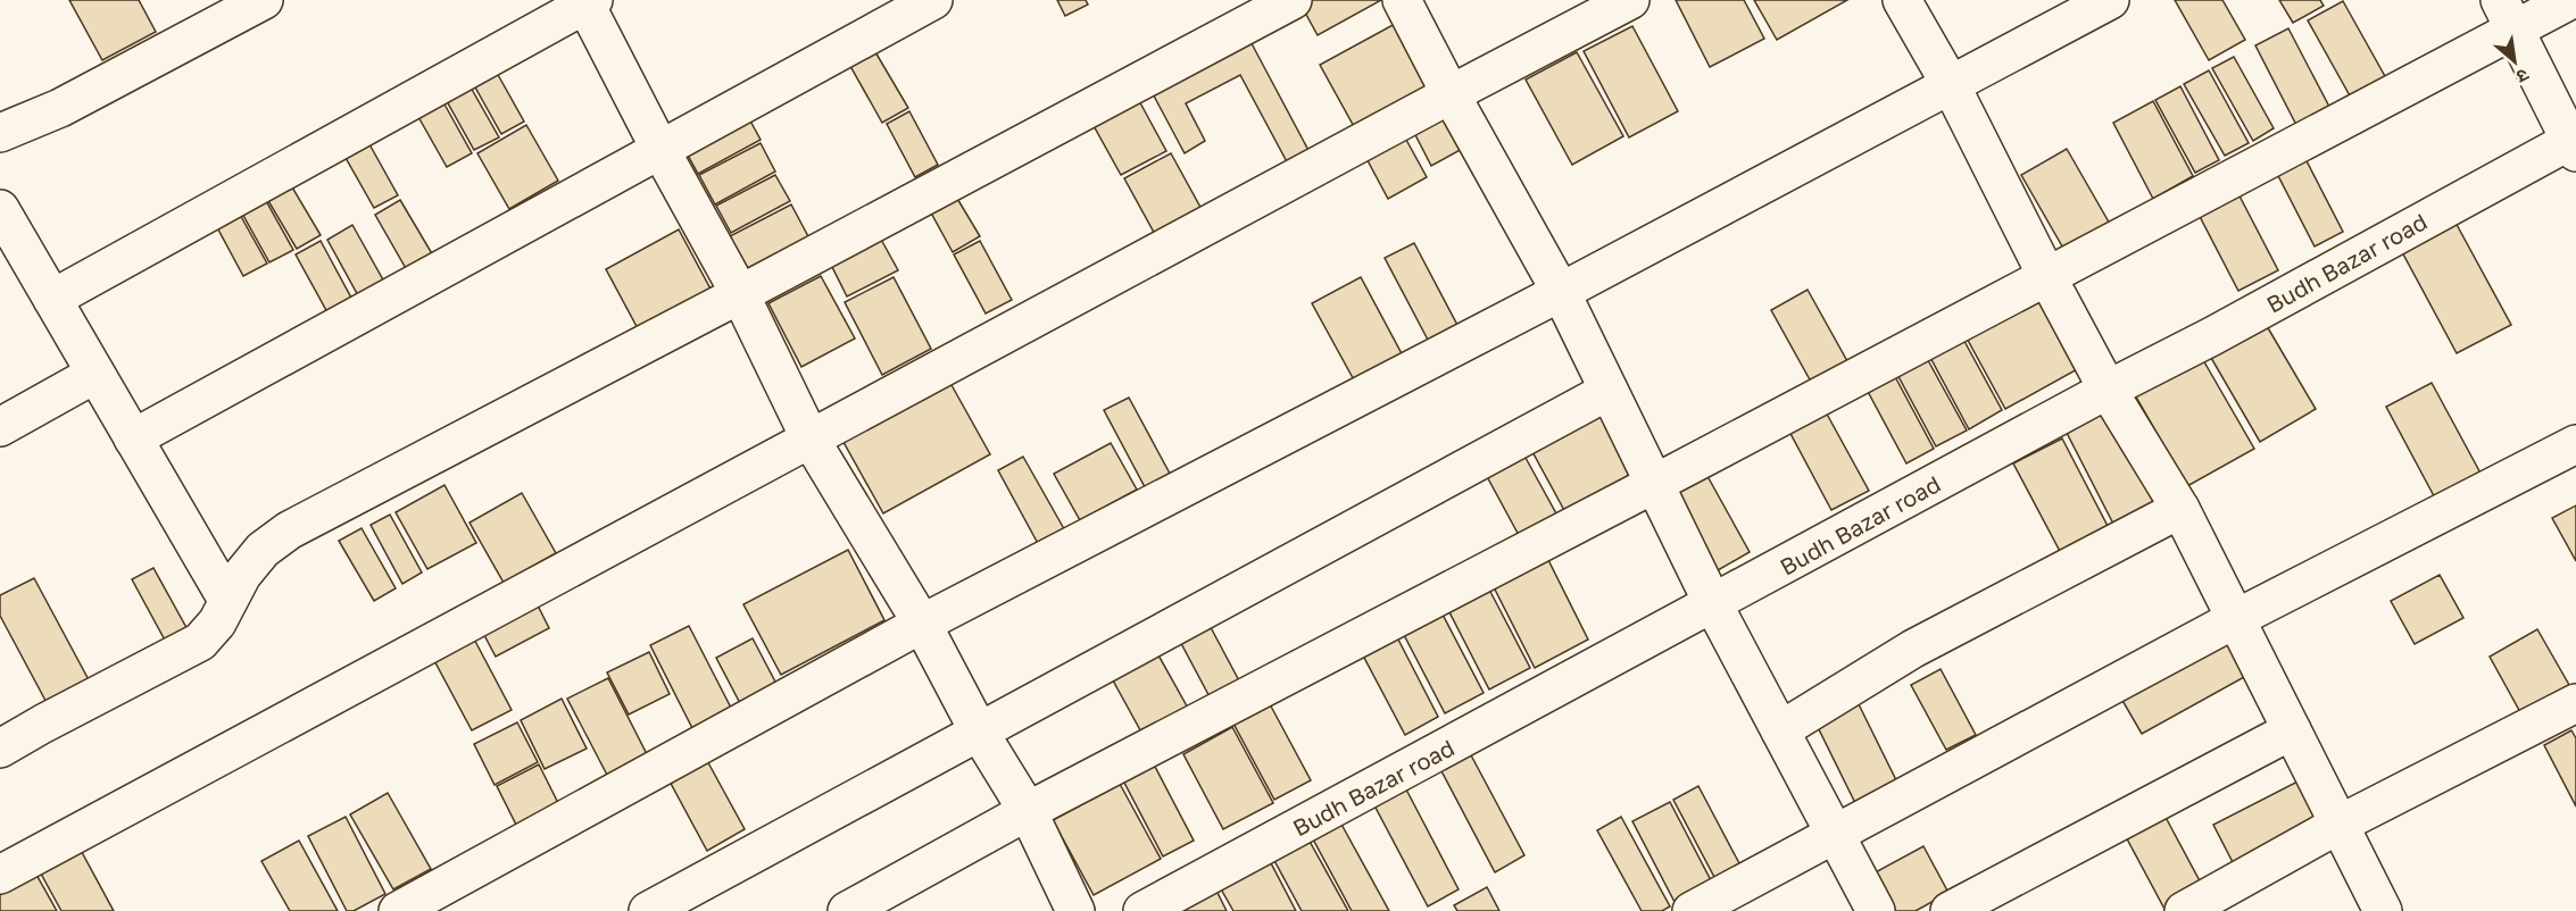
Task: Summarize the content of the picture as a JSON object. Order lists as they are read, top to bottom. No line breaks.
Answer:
{"streets":{"street":["Budh Bazar road"]},"north":"bottom right"}
